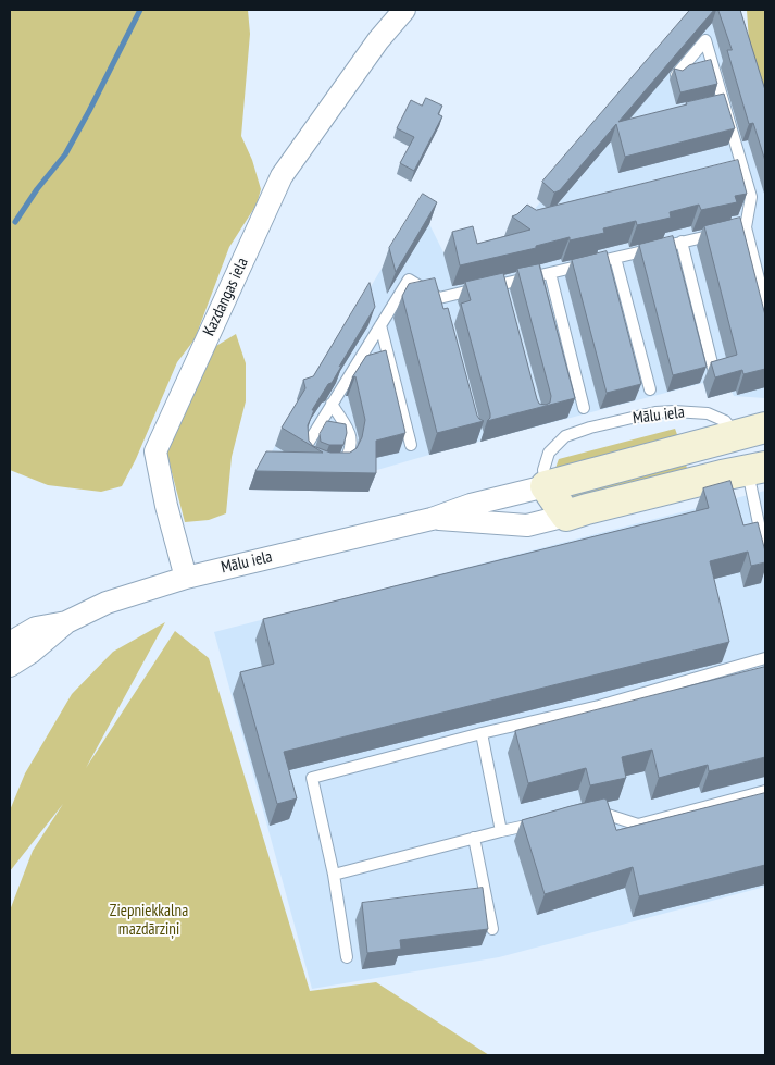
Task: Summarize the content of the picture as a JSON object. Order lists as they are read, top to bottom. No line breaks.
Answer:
{"streets":{"street":["Kazdangas iela","Mālu iela"]},"crossings":[["Kazdangas iela","Mālu iela"]],"parks":["Ziepniekkalna mazdārziņi"]}
